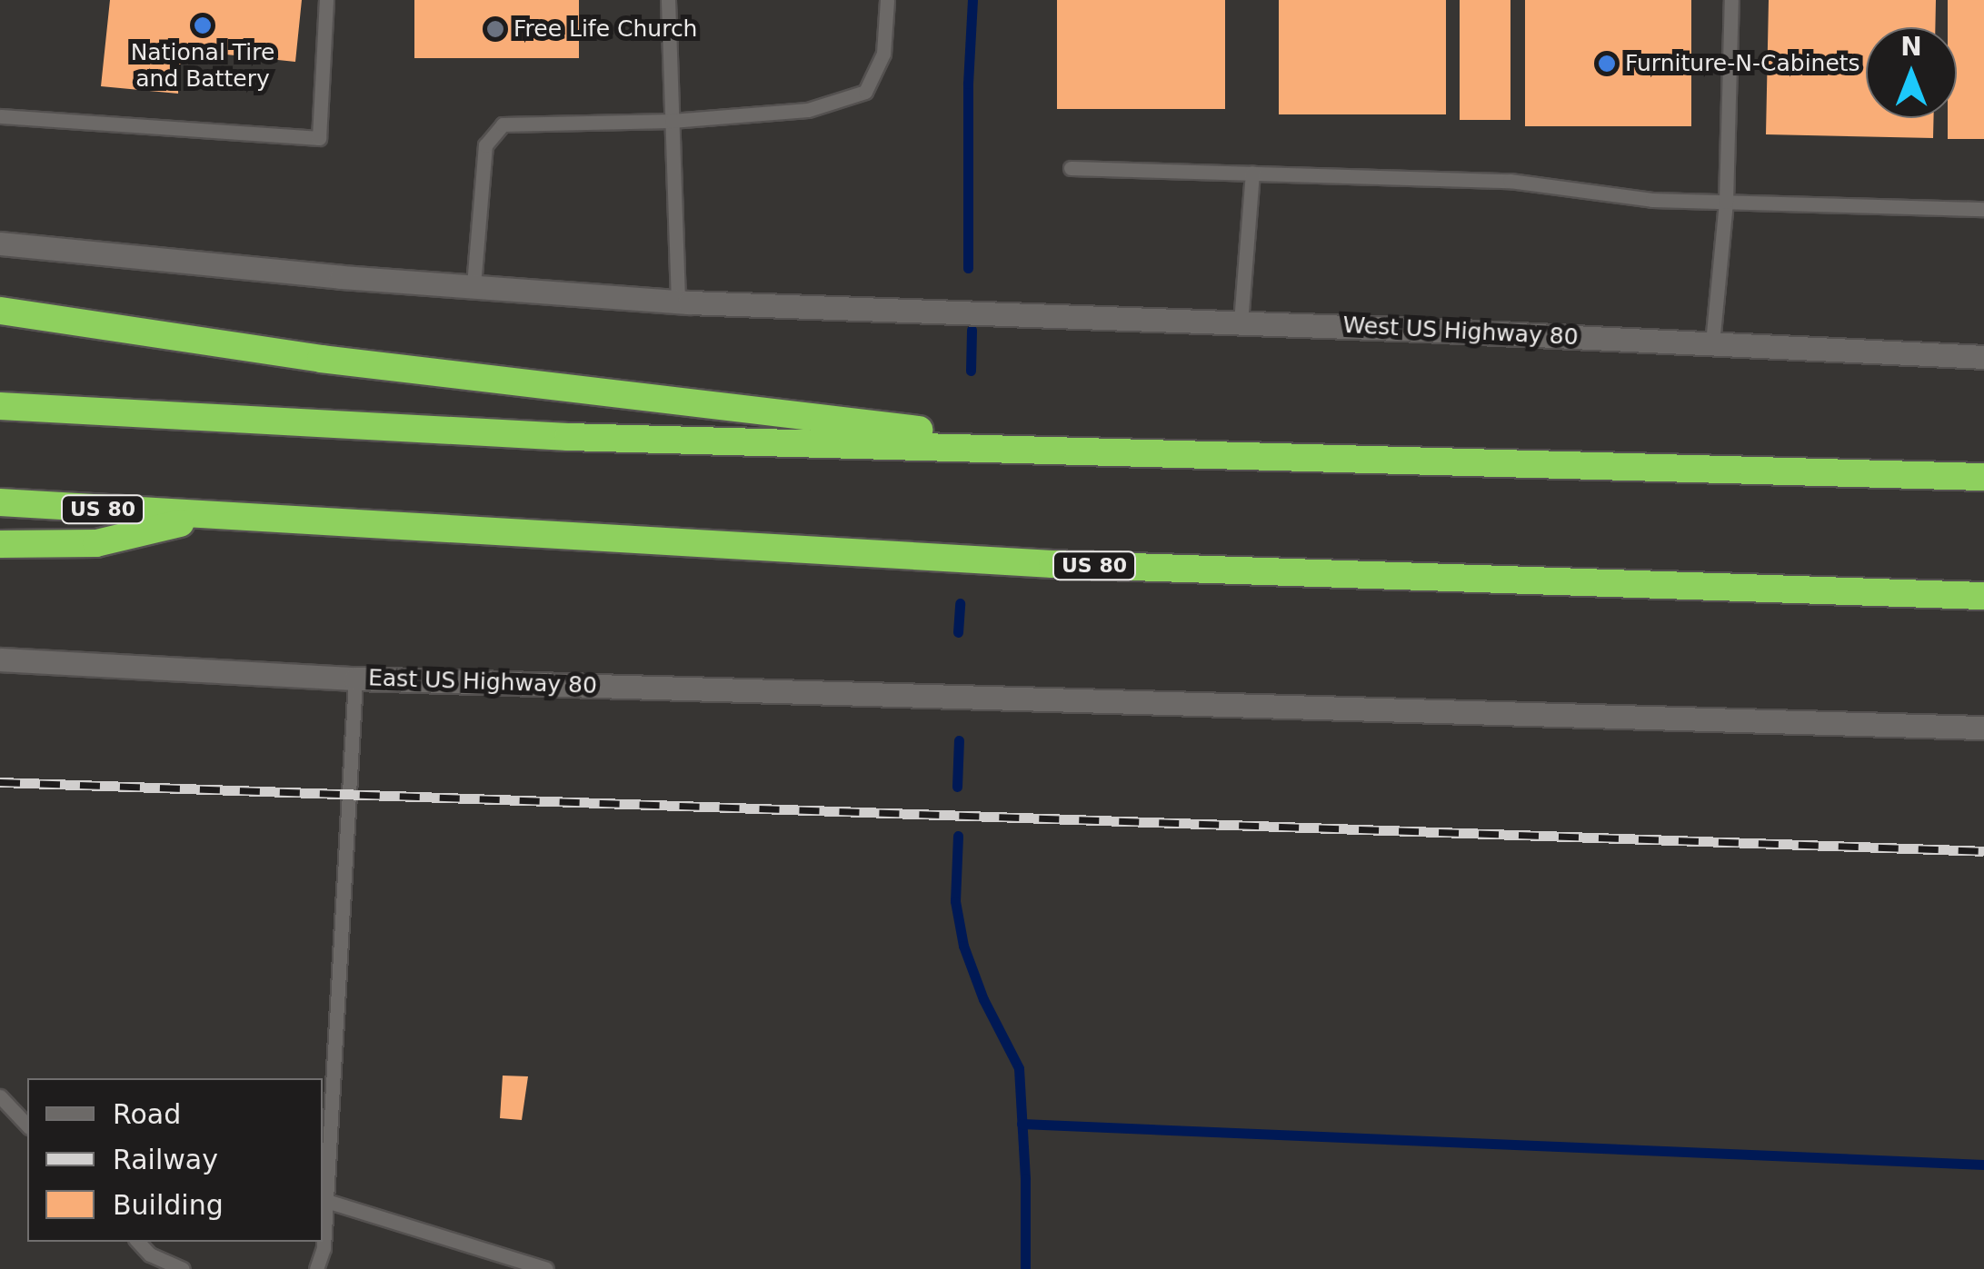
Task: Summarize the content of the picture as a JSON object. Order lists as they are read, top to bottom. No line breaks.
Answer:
{"streets":{"highway":["US 80"],"main road":["West US Highway 80","East US Highway 80"]},"places":["National Tire and Battery","Free Life Church","Furniture-N-Cabinets"],"legend":["Road","Railway","Building"],"north":"top"}
